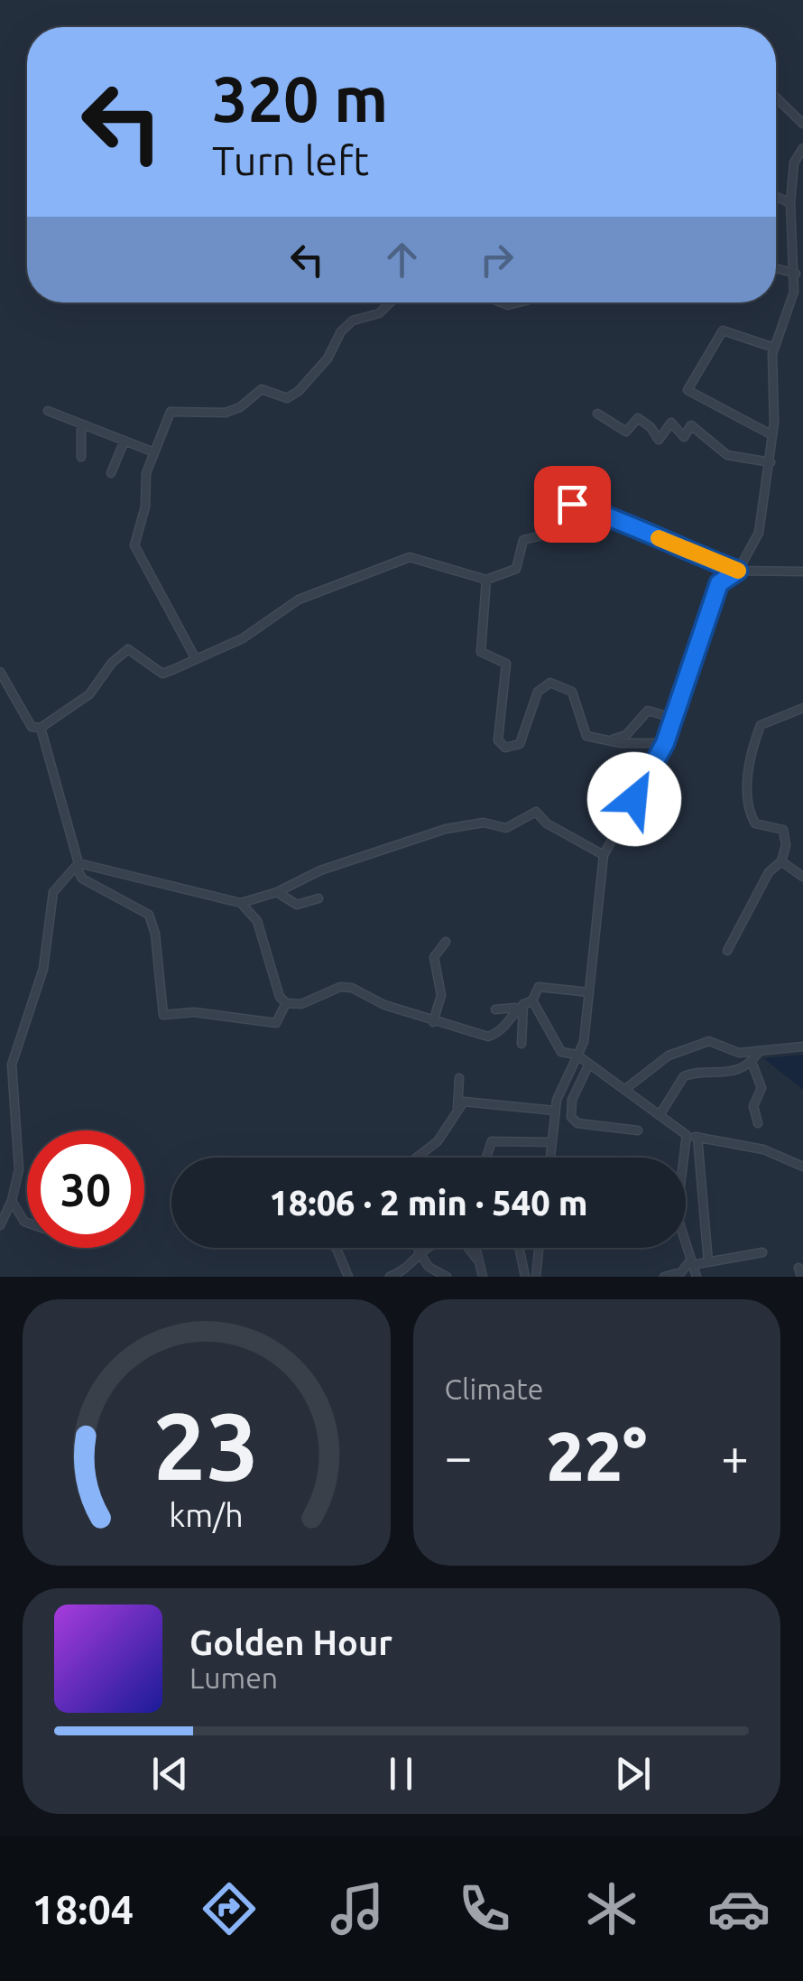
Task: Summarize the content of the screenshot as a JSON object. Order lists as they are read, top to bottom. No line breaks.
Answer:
{"page":{"turn":["320 m","Turn left"],"limit":"30","trip":"18:06 · 2 min · 540 m","tile":"Climate","heat":["−","22°","+"],"song":["Golden Hour","Lumen"],"tabs":"18:04","gauge":["23","km/h"]}}
